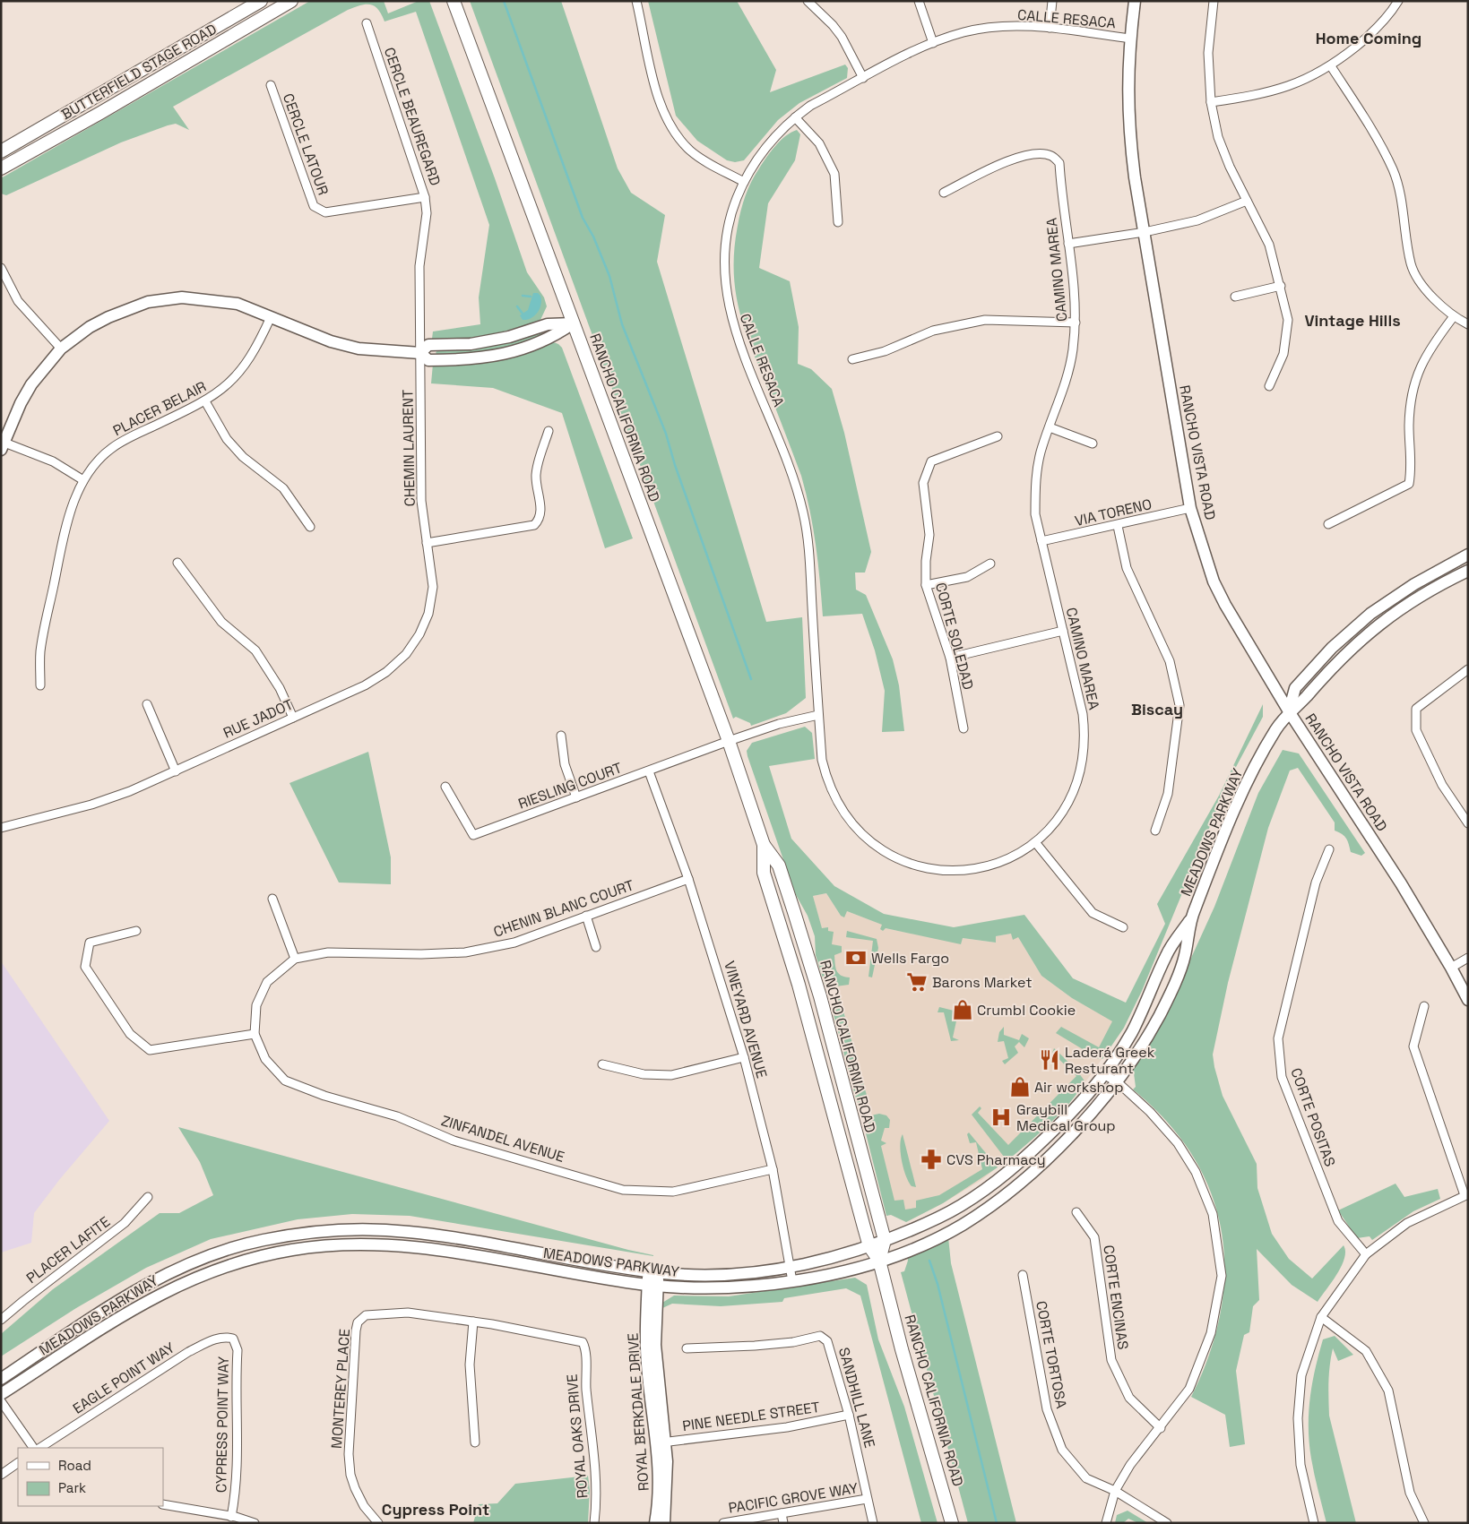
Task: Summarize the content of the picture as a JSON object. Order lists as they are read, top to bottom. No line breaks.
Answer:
{"streets":{"main road":["BUTTERFIELD STAGE ROAD","RANCHO CALIFORNIA ROAD","RANCHO VISTA ROAD","MEADOWS PARKWAY","ROYAL BERKDALE DRIVE"],"street":["CALLE RESACA","CERCLE BEAUREGARD","CERCLE LATOUR","CAMINO MAREA","PLACER BELAIR","CHEMIN LAURENT","VIA TORENO","CORTE SOLEDAD","RUE JADOT","RIESLING COURT","CHENIN BLANC COURT","VINEYARD AVENUE","CORTE POSITAS","ZINFANDEL AVENUE","PLACER LAFITE","CORTE ENCINAS","CORTE TORTOSA","EAGLE POINT WAY","MONTEREY PLACE","SANDHILL LANE","PINE NEEDLE STREET","CYPRESS POINT WAY","ROYAL OAKS DRIVE","PACIFIC GROVE WAY"]},"crossings":[["CALLE RESACA","CAMINO MAREA"],["CALLE RESACA","RANCHO VISTA ROAD"],["CALLE RESACA","RIESLING COURT"],["CERCLE BEAUREGARD","CERCLE LATOUR"],["CERCLE BEAUREGARD","CHEMIN LAURENT"],["CAMINO MAREA","VIA TORENO"],["CAMINO MAREA","RIESLING COURT"],["RANCHO CALIFORNIA ROAD","RIESLING COURT"],["RANCHO CALIFORNIA ROAD","MEADOWS PARKWAY"],["CHEMIN LAURENT","RUE JADOT"],["RANCHO VISTA ROAD","VIA TORENO"],["RANCHO VISTA ROAD","MEADOWS PARKWAY"],["RIESLING COURT","VINEYARD AVENUE"],["MEADOWS PARKWAY","VINEYARD AVENUE"],["MEADOWS PARKWAY","ROYAL BERKDALE DRIVE"],["CHENIN BLANC COURT","VINEYARD AVENUE"],["CHENIN BLANC COURT","ZINFANDEL AVENUE"],["VINEYARD AVENUE","ZINFANDEL AVENUE"],["EAGLE POINT WAY","CYPRESS POINT WAY"],["MONTEREY PLACE","ROYAL OAKS DRIVE"],["SANDHILL LANE","PINE NEEDLE STREET"],["SANDHILL LANE","PACIFIC GROVE WAY"],["ROYAL BERKDALE DRIVE","PINE NEEDLE STREET"]],"districts":["Home Coming","Vintage Hills","Biscay","Cypress Point"],"places":{"bank":["Wells Fargo"],"supermarket":["Barons Market"],"shop":["Crumbl Cookie","Air workshop"],"restaurant":["Laderá Greek Resturant"],"hospital":["Graybill Medical Group"],"pharmacy":["CVS Pharmacy"]},"legend":["Road","Park"]}
